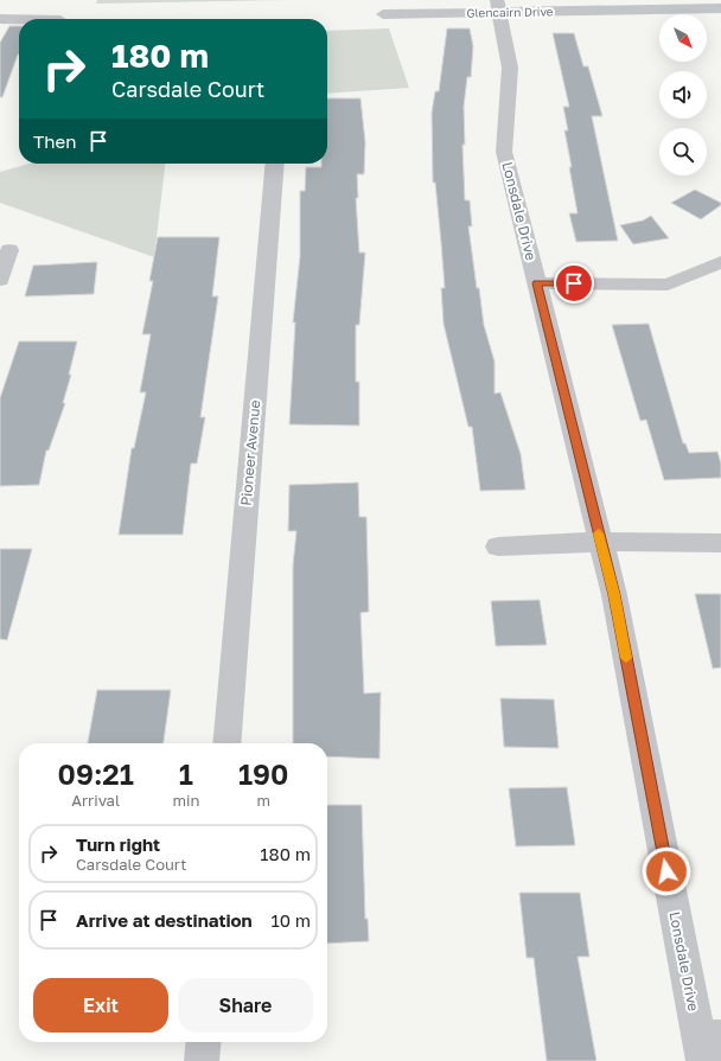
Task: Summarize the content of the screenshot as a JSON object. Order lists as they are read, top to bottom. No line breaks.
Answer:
{"streets":{"street":["Glencairn Drive","Lonsdale Drive","Pioneer Avenue"]},"crossings":[["Glencairn Drive","Lonsdale Drive"]],"north":"bottom right","page":{"turn":["180 m","Carsdale Court"],"then":"Then","eta":["09:21","Arrival","1","min","190","m"],"list":[{"name":"Turn right","note":"Carsdale Court","value":"180 m"},{"name":"Arrive at destination","value":"10 m"}],"buttons":["Exit","Share"]}}
